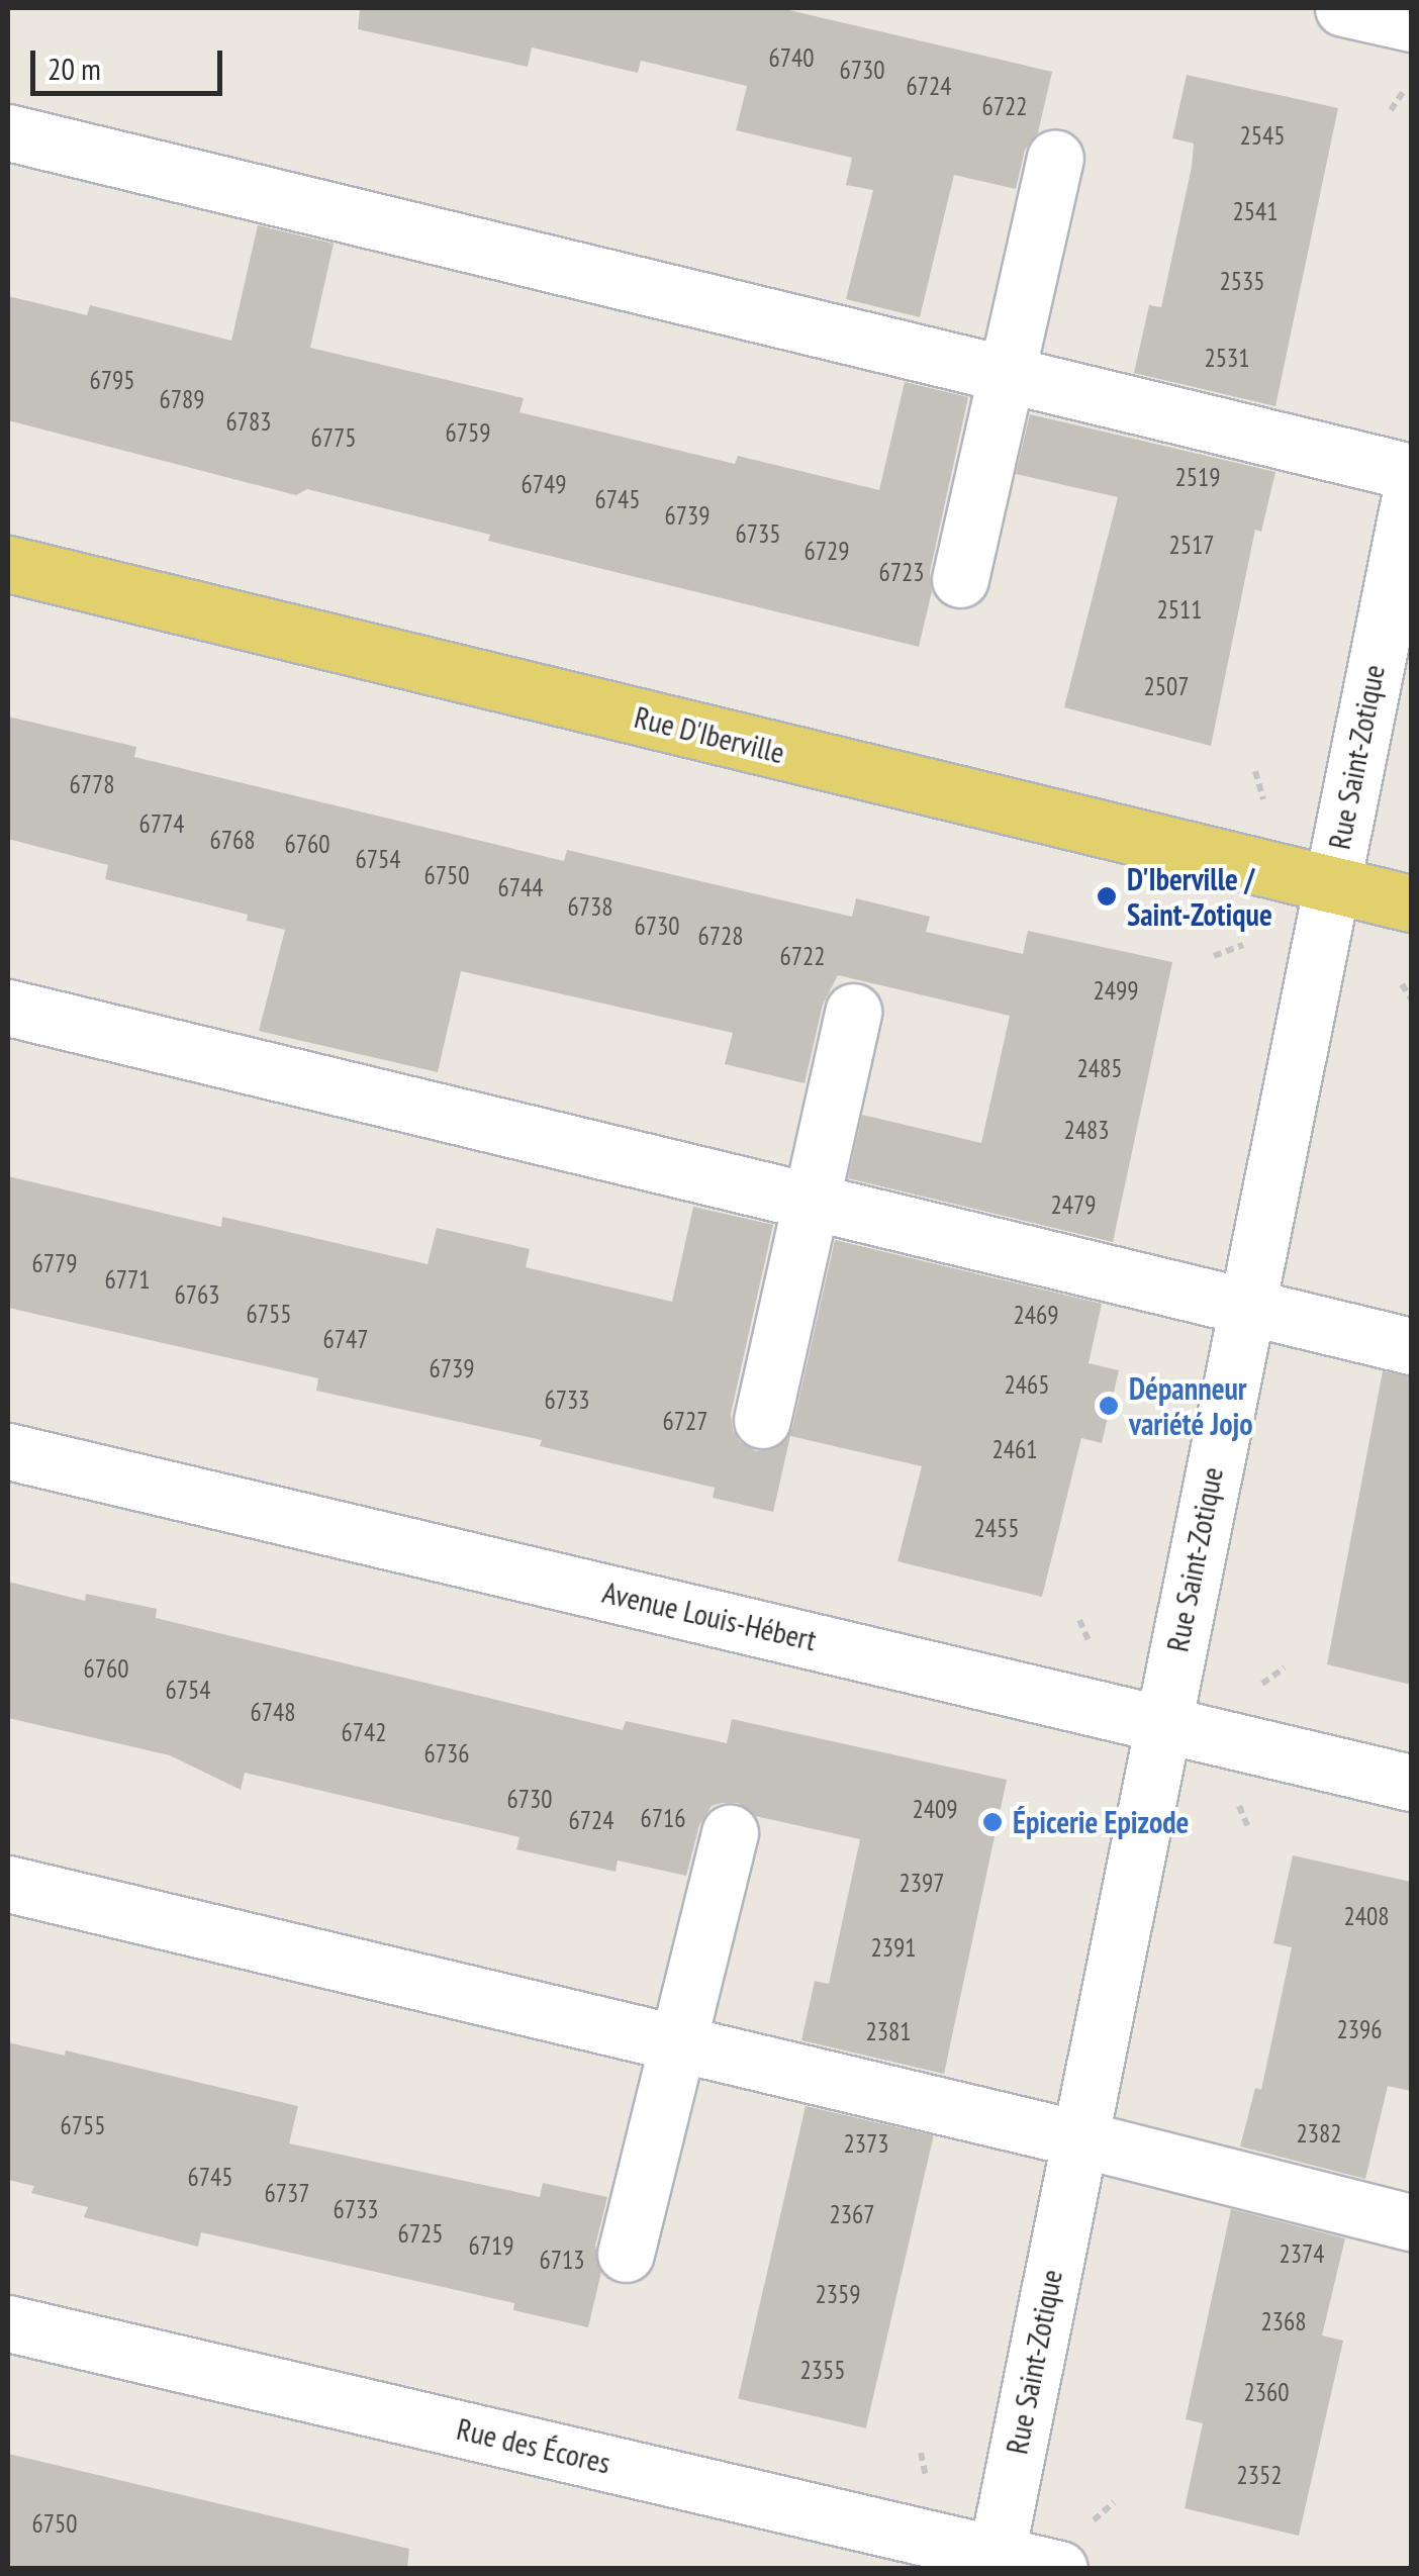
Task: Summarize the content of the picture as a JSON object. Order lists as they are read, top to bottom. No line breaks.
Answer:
{"streets":{"main road":["Rue D'Iberville"],"street":["Rue Saint-Zotique","Avenue Louis-Hébert","Rue des Écores"]},"crossings":[["Rue D'Iberville","Rue Saint-Zotique"],["Rue Saint-Zotique","Avenue Louis-Hébert"],["Rue Saint-Zotique","Rue des Écores"]],"places":["D'Iberville / Saint-Zotique","Dépanneur variété Jojo","Épicerie Epizode"],"house_numbers":["6740","6730","6724","6722","2545","2541","2535","2531","6795","6789","6783","6759","6775","2519","6749","6745","6739","6735","2517","6729","6723","2511","2507","6778","6774","6768","6760","6754","6750","6744","6738","6730","6728","6722","2499","2485","2483","2479","6779","6771","6763","6755","2469","6747","6739","2465","6733","6727","2461","2455","6760","6754","6748","6742","6736","6730","2409","6716","6724","2397","2408","2391","2396","2381","6755","2382","2373","6745","6737","6733","2367","6725","6719","2374","6713","2359","2368","2355","2360","2352","6750"],"scale_bar":"20 m"}
